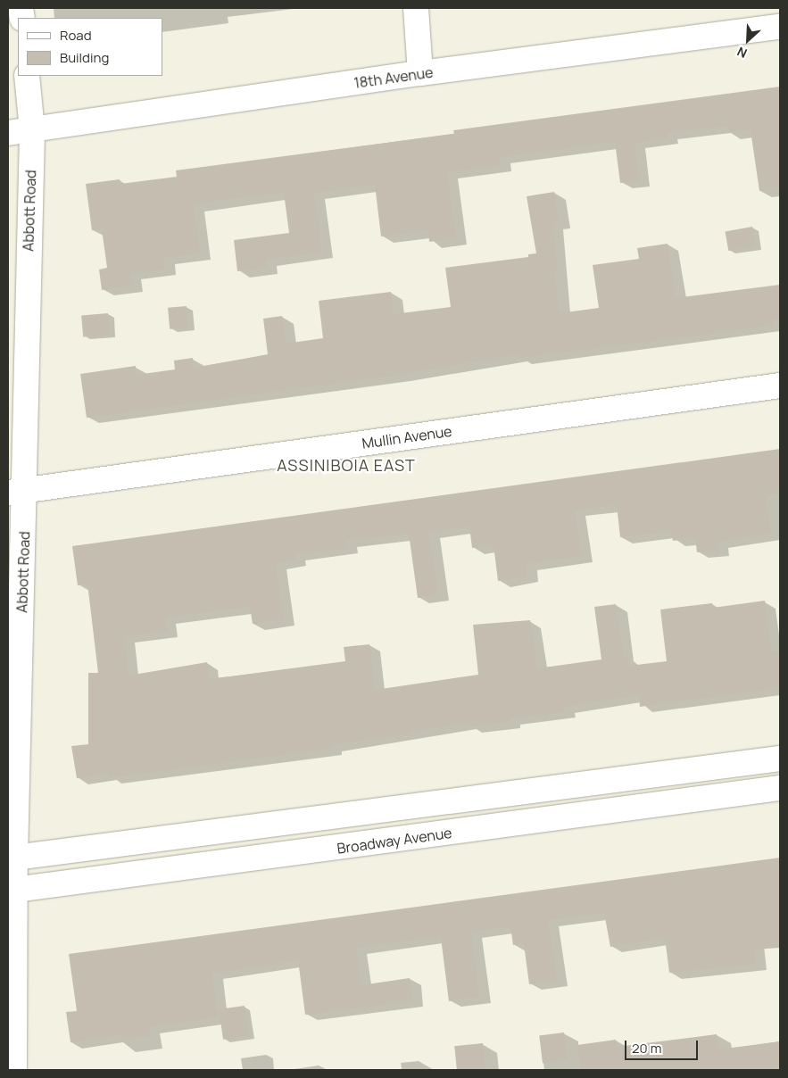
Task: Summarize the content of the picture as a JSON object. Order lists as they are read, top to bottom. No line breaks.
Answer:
{"streets":{"street":["18th Avenue","Abbott Road","Mullin Avenue","Broadway Avenue"]},"crossings":[["18th Avenue","Abbott Road"],["Abbott Road","Mullin Avenue"],["Abbott Road","Broadway Avenue"]],"districts":["ASSINIBOIA EAST"],"legend":["Road","Building"],"scale_bar":"20 m","north":"bottom left"}
